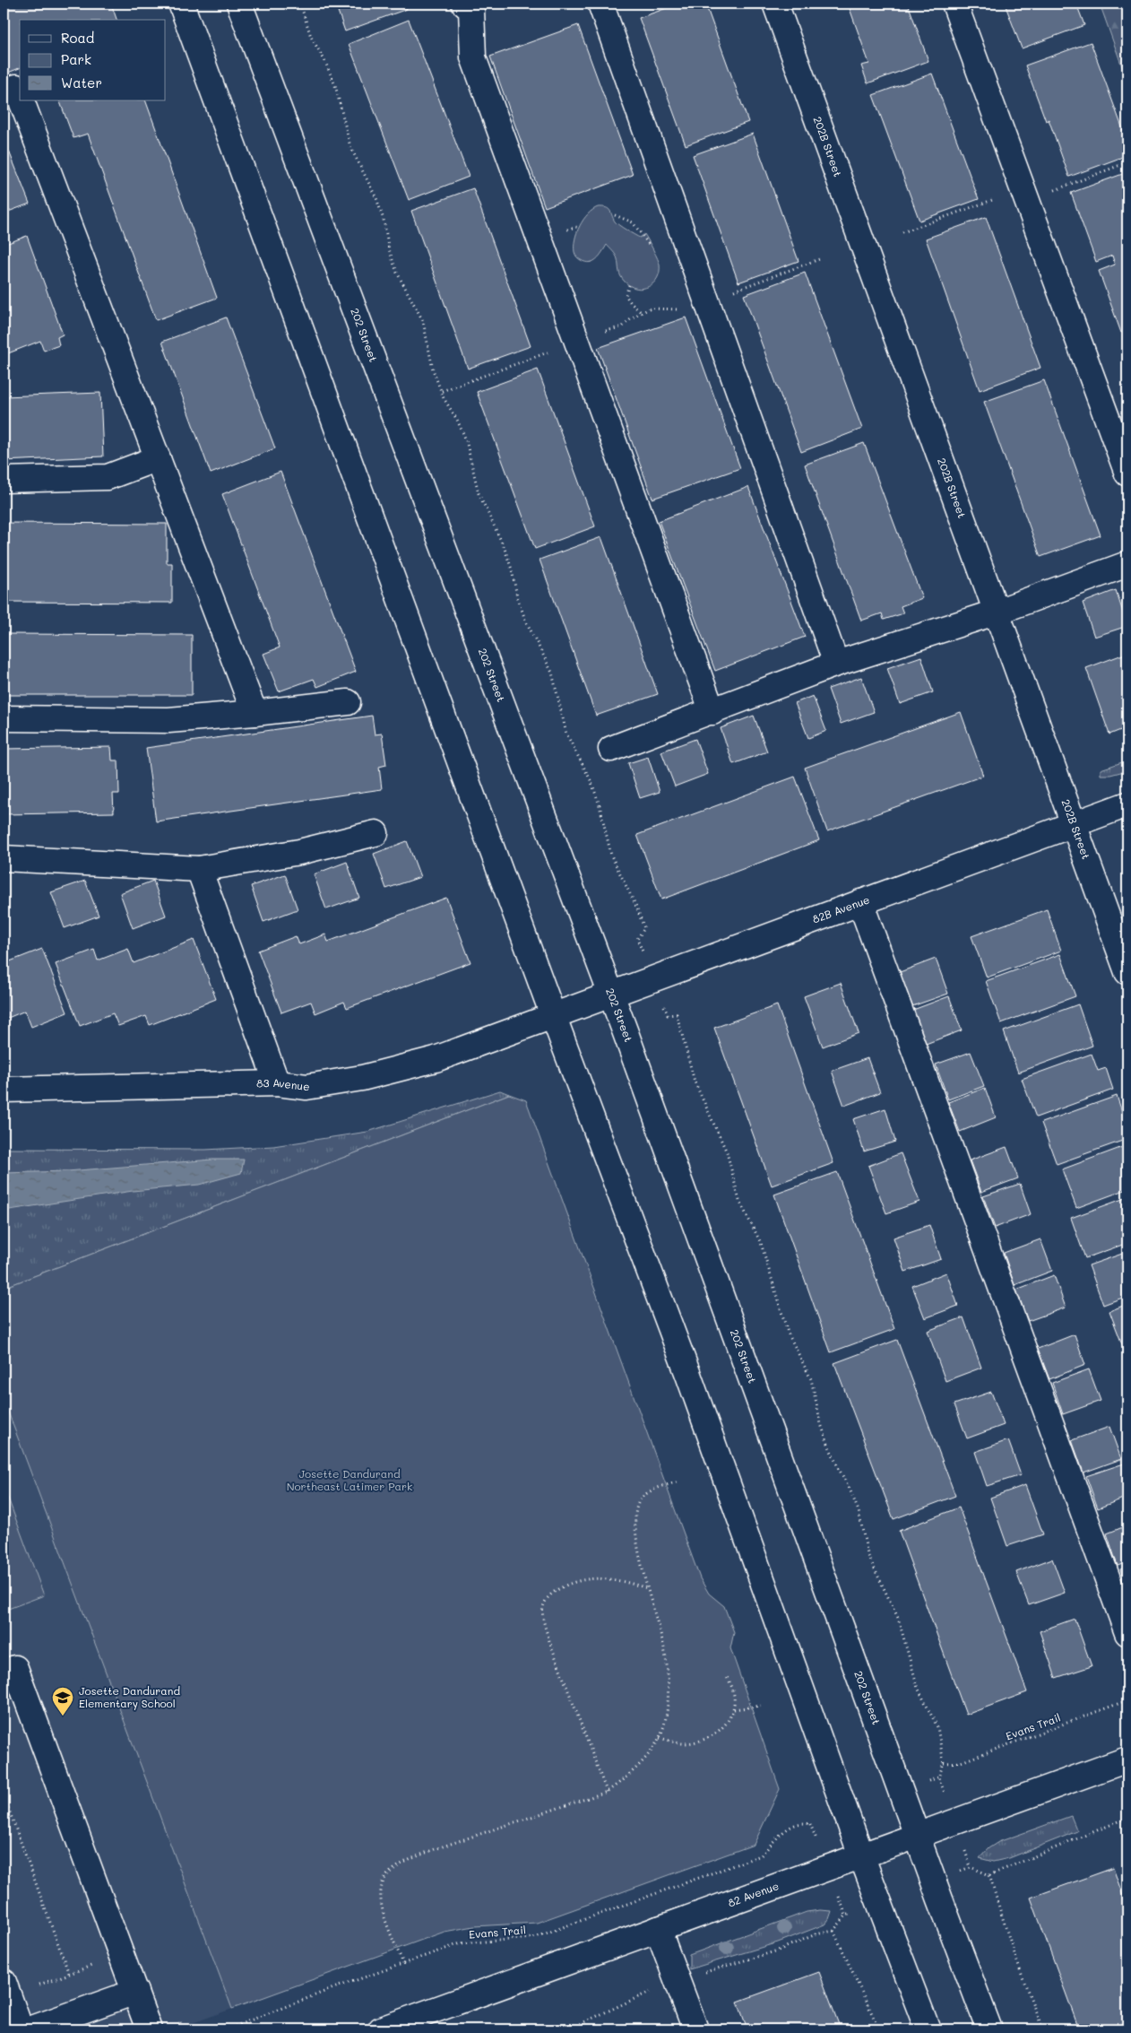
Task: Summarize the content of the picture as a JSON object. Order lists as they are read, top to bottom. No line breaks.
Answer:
{"streets":{"main road":["202B Street","202 Street","82B Avenue","83 Avenue","82 Avenue"],"path":["Evans Trail"]},"crossings":[["202B Street","82B Avenue"],["202 Street","82B Avenue"],["202 Street","82 Avenue"],["82B Avenue","83 Avenue"]],"parks":["Josette Dandurand Northeast Latimer Park"],"places":{"school or university":["Josette Dandurand Elementary School"]},"legend":["Road","Park","Water"]}
